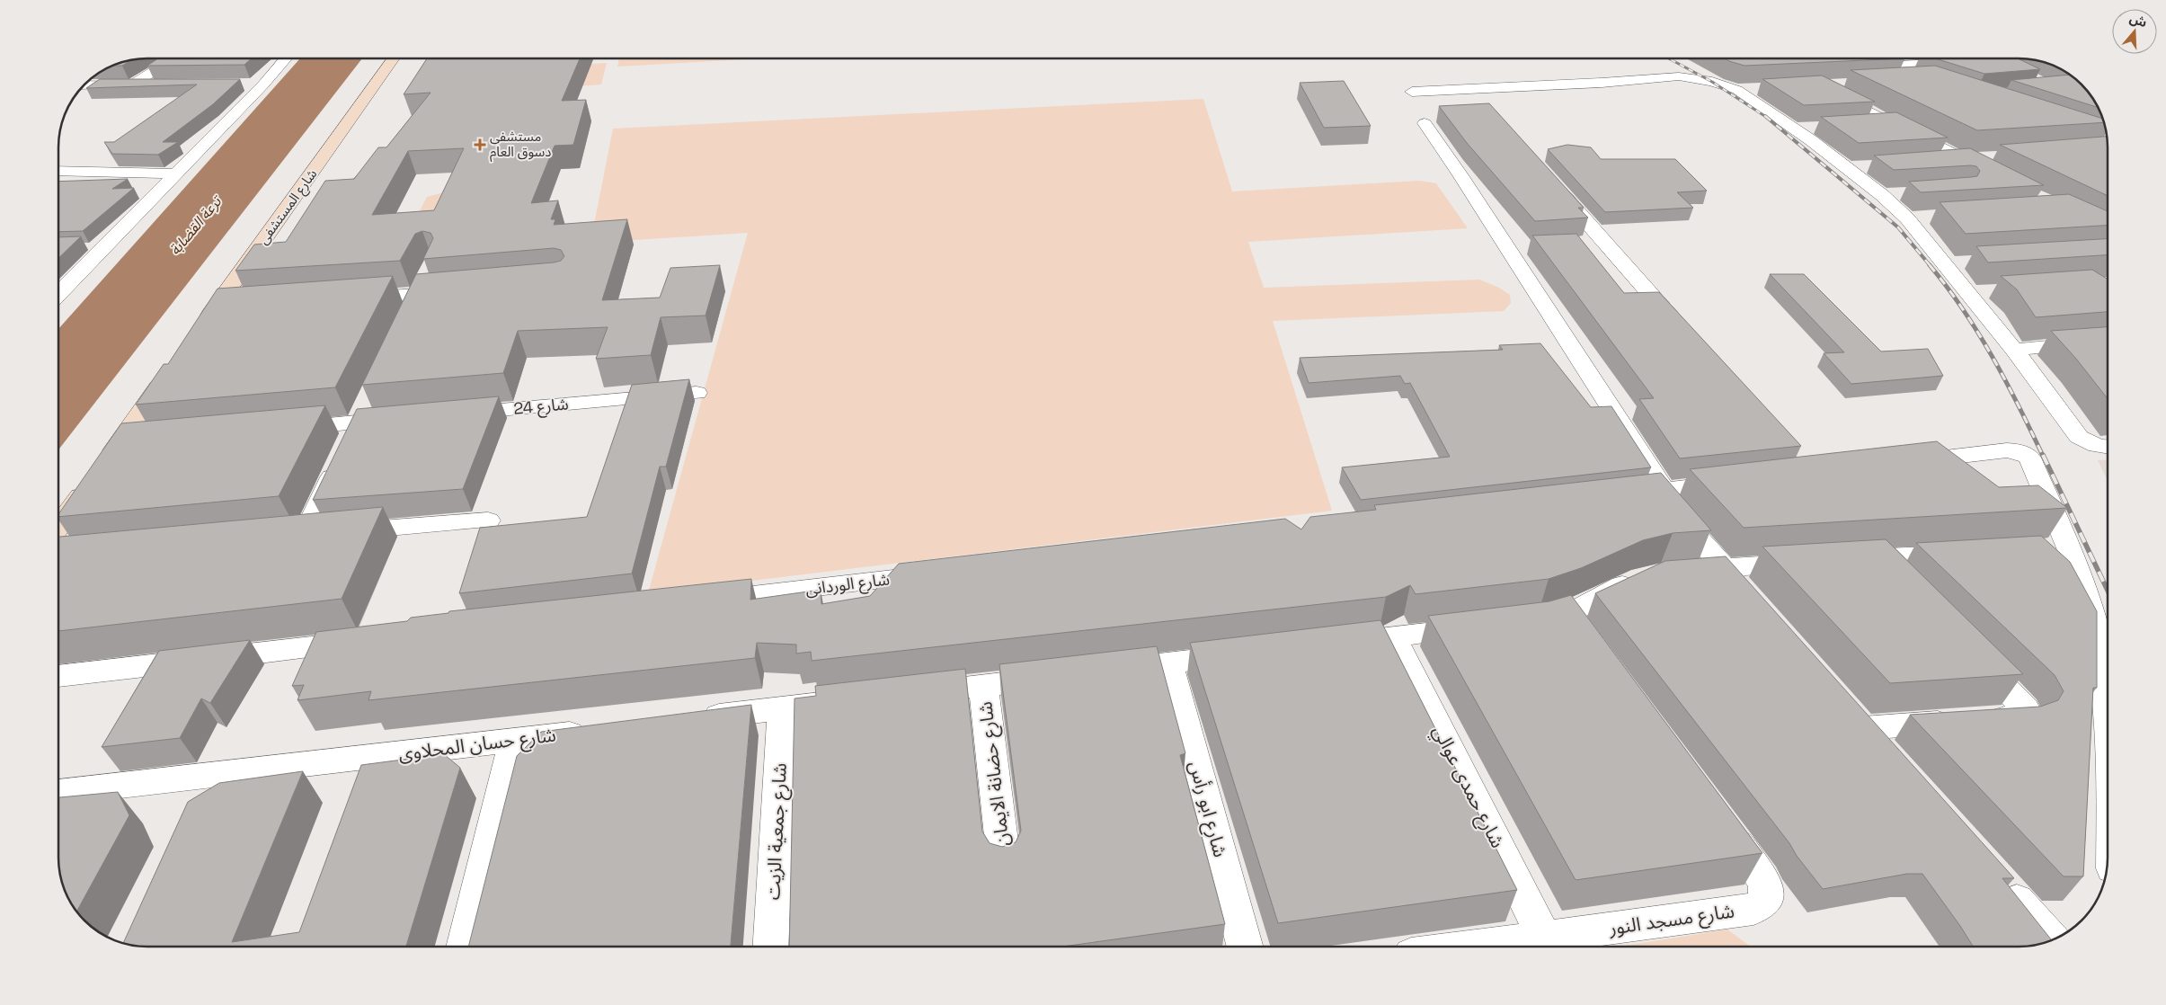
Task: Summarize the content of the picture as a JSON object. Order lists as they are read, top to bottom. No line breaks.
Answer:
{"streets":{"main road":["شارع المستشفى"],"street":["شارع 24","شارع الوردانى","شارع حسان المحلاوى","شارع حضانة الايمان","شارع حمدى عوالي","شارع ابو رأس","شارع جمعية الزيت","شارع مسجد النور"]},"crossings":[["شارع حمدى عوالي","شارع مسجد النور"]],"water":["ترعة القضابة"],"places":{"health":["مستشفى دسوق العام"]},"north":"top"}
